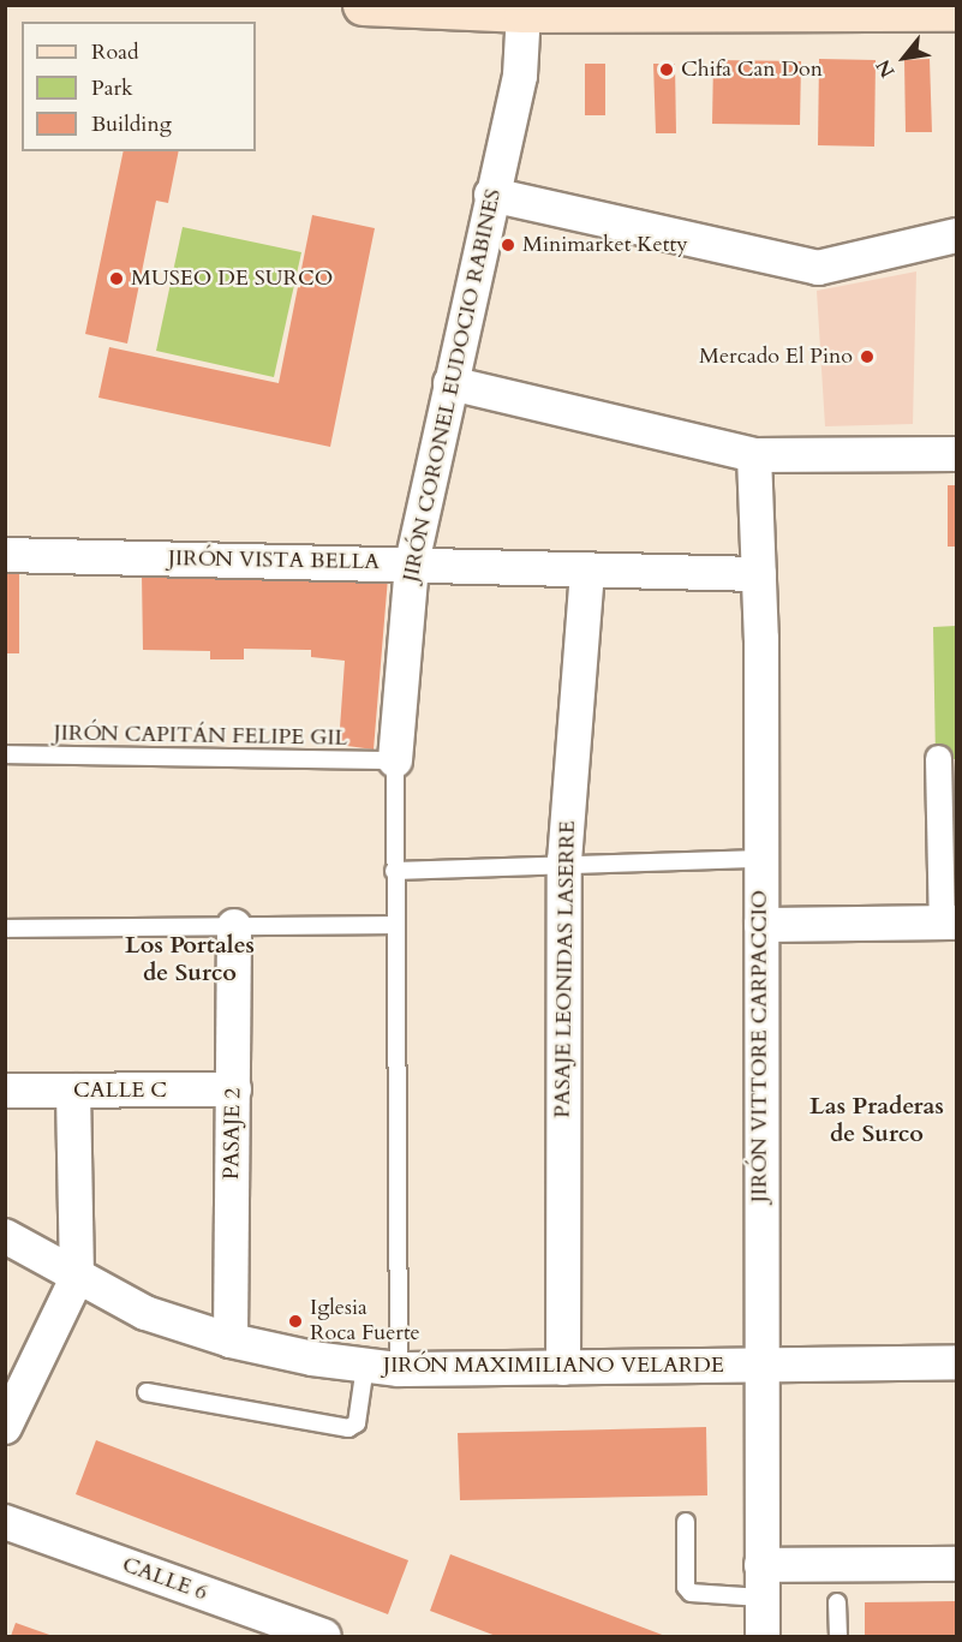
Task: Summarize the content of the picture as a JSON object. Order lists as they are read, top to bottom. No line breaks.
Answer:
{"streets":{"street":["JIRÓN CORONEL EUDOCIO RABINES","JIRÓN VISTA BELLA","PASAJE LEONIDAS LASERRE","JIRÓN VITTORE CARPACCIO","CALLE C","PASAJE 2","JIRÓN MAXIMILIANO VELARDE","CALLE 6"],"lane":["JIRÓN CAPITÁN FELIPE GIL"]},"crossings":[["JIRÓN CORONEL EUDOCIO RABINES","JIRÓN VISTA BELLA"],["JIRÓN CORONEL EUDOCIO RABINES","JIRÓN CAPITÁN FELIPE GIL"],["JIRÓN VISTA BELLA","PASAJE LEONIDAS LASERRE"],["JIRÓN VISTA BELLA","JIRÓN VITTORE CARPACCIO"],["PASAJE LEONIDAS LASERRE","JIRÓN MAXIMILIANO VELARDE"],["JIRÓN VITTORE CARPACCIO","JIRÓN MAXIMILIANO VELARDE"],["CALLE C","PASAJE 2"],["PASAJE 2","JIRÓN MAXIMILIANO VELARDE"]],"districts":["Los Portales de Surco","Las Praderas de Surco"],"places":["Chifa Can Don","Minimarket Ketty","MUSEO DE SURCO","Mercado El Pino","Iglesia Roca Fuerte"],"legend":["Road","Park","Building"],"north":"bottom left"}
